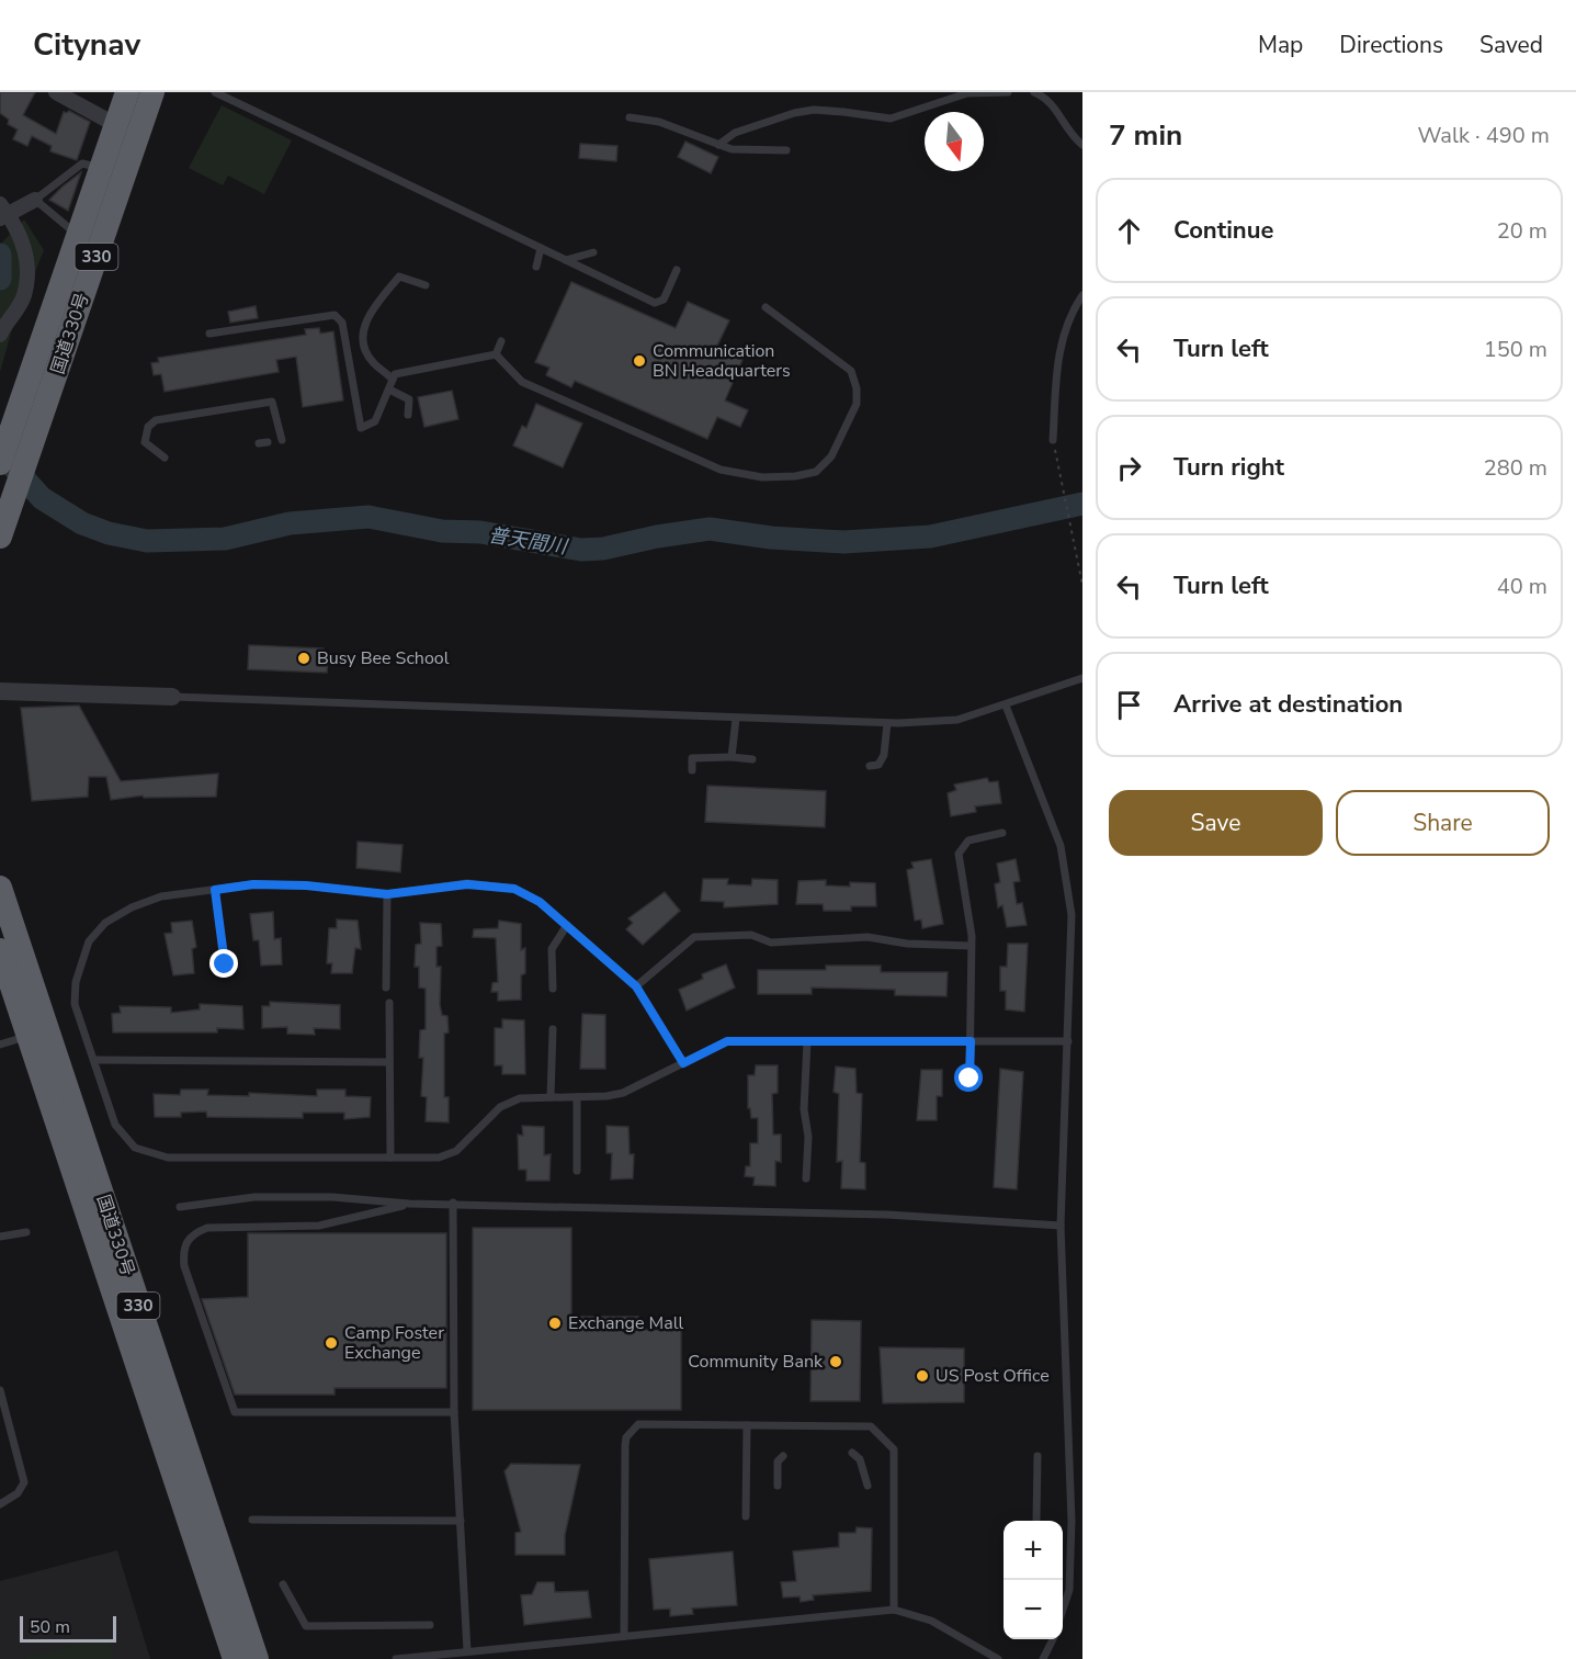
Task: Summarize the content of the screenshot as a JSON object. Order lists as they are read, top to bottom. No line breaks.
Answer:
{"streets":{"highway":["330","国道330号"]},"water":["普天間川"],"places":["Communication BN Headquarters","Busy Bee School","Exchange Mall","Camp Foster Exchange","Community Bank","US Post Office"],"scale_bar":"50 m","north":"bottom","page":{"header":"Citynav","nav":["Map","Directions","Saved"],"heading":["7 min","Walk · 490 m"],"list":[["Continue","20 m"],["Turn left","150 m"],["Turn right","280 m"],["Turn left","40 m"],"Arrive at destination"],"buttons":["Save","Share"],"map_buttons":["+","−"],"scale":"50 m"}}
